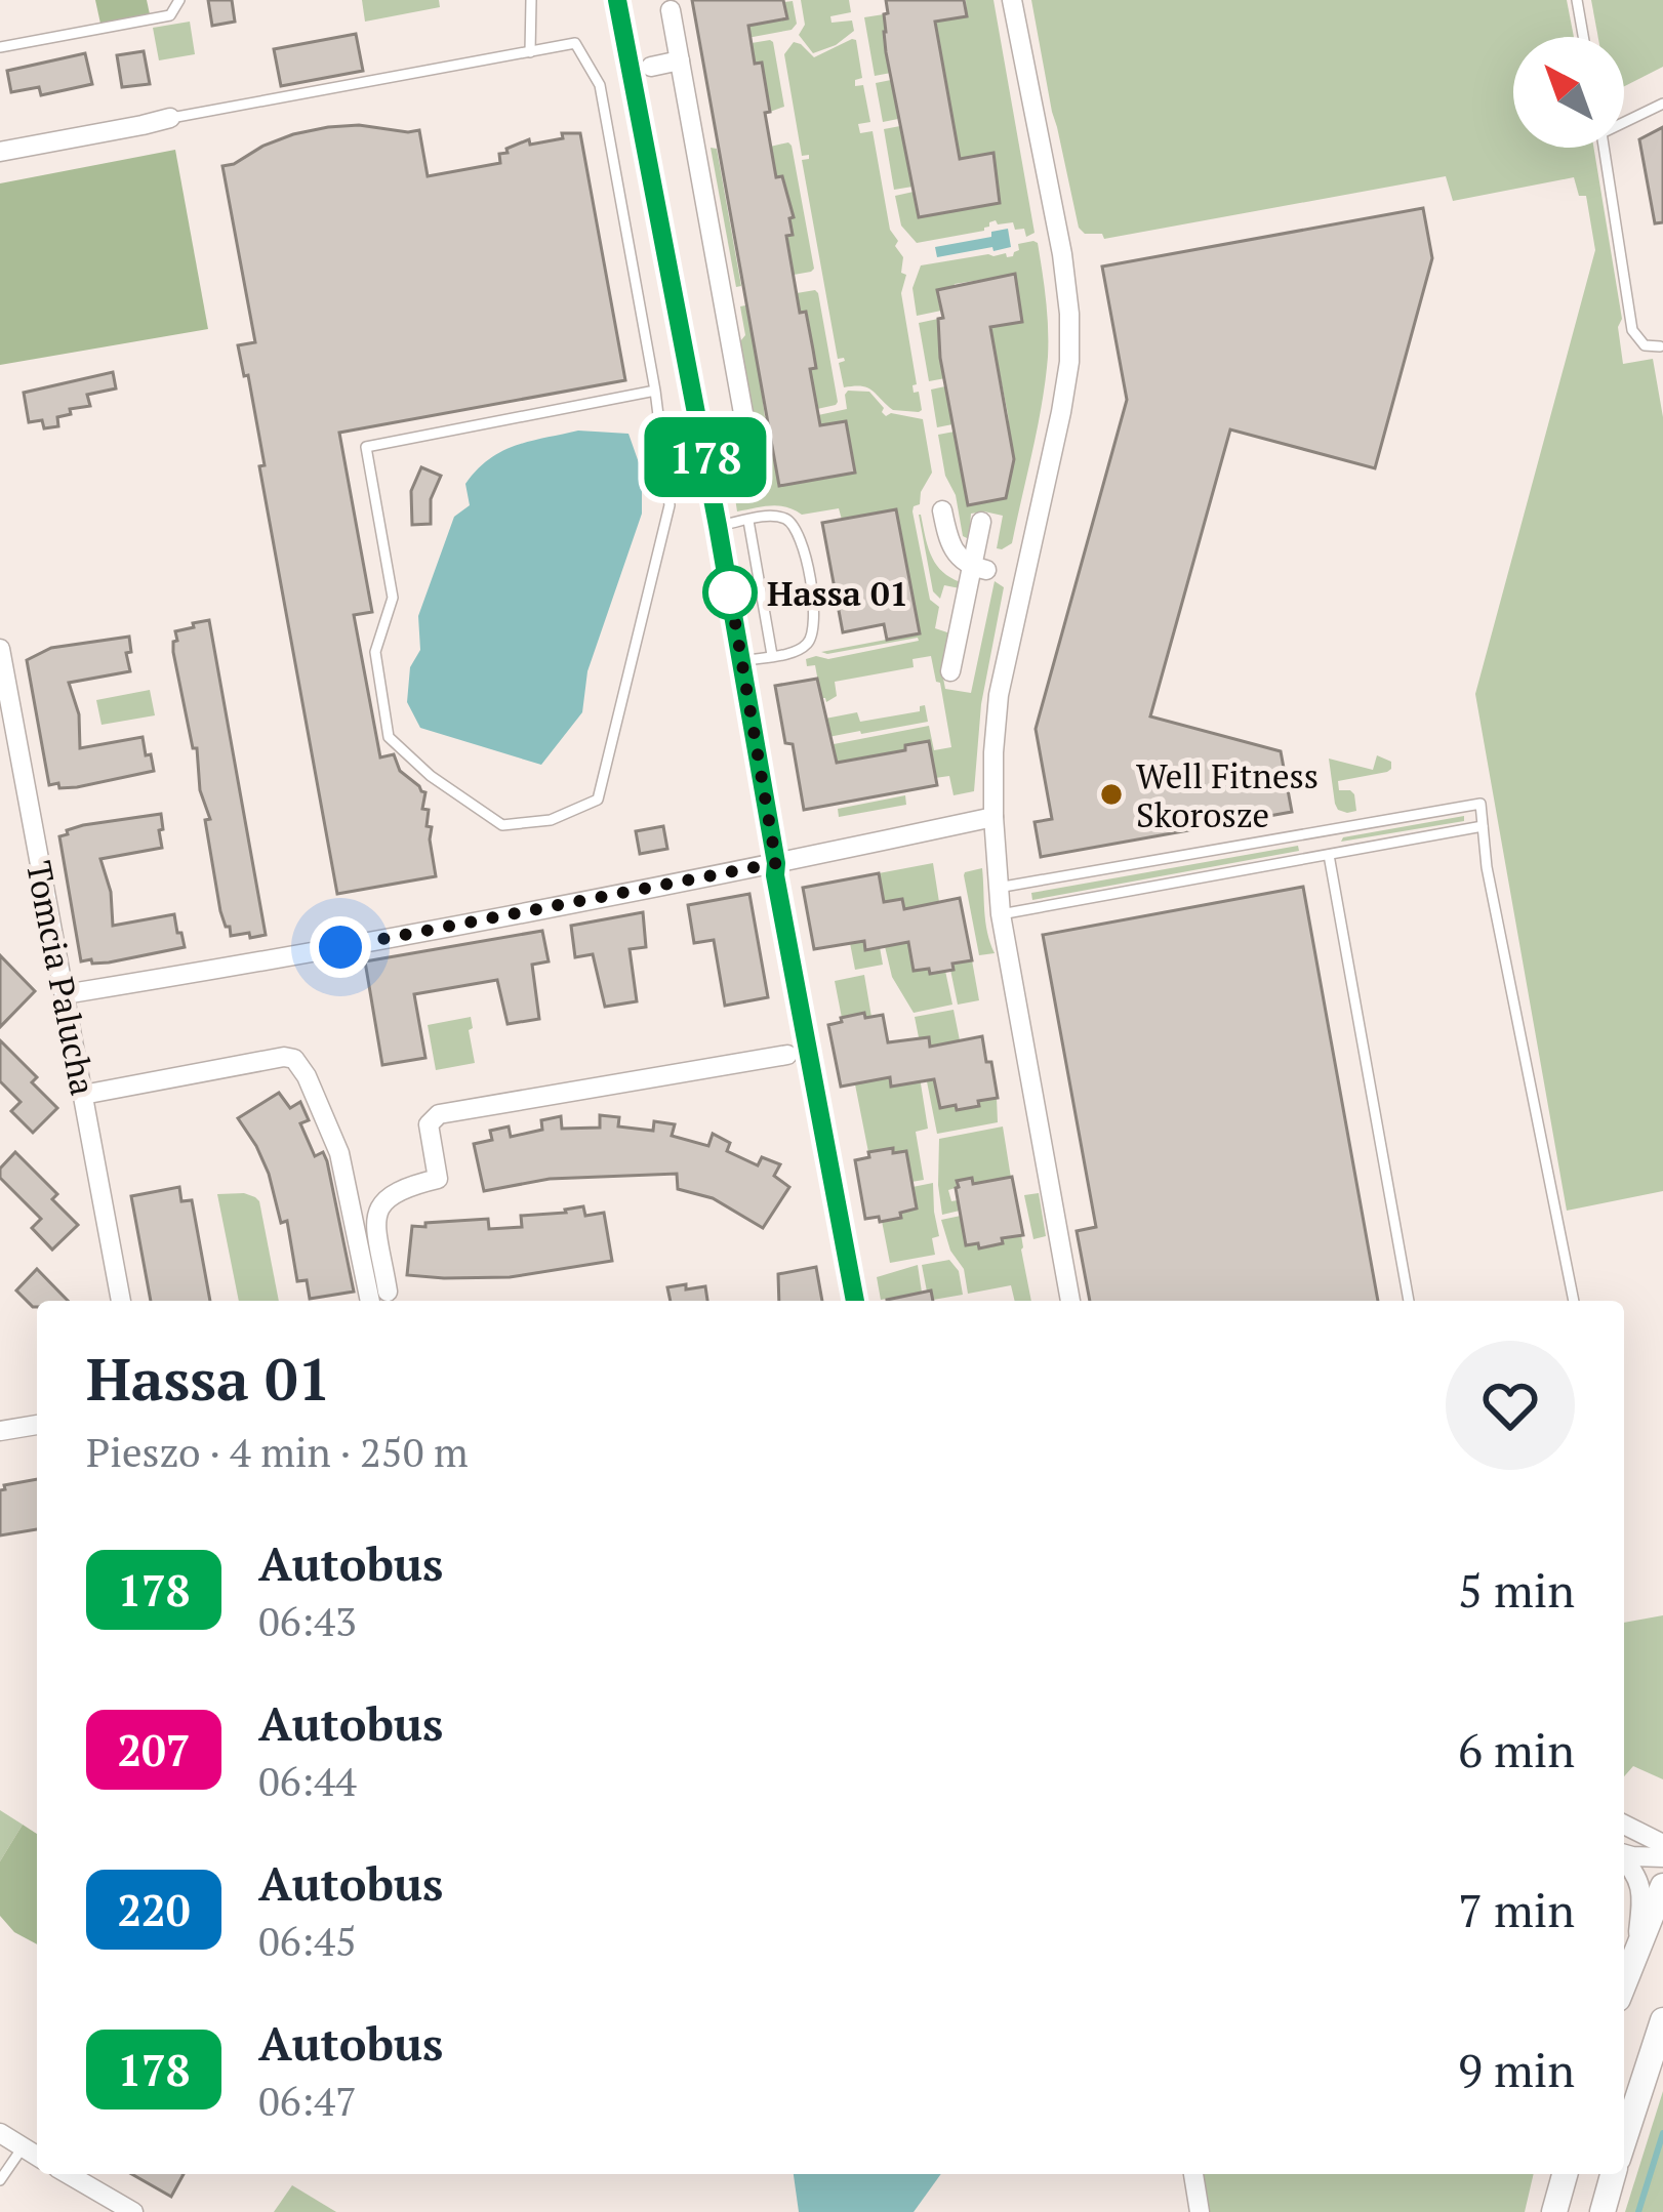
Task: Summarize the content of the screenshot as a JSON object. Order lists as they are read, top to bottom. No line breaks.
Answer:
{"streets":{"street":["Tomcia Palucha"]},"places":["Hassa 01","Well Fitness Skorosze"],"lines":["bus line 178"],"north":"top left","page":{"on_map":"178","heading":["Hassa 01","Pieszo · 4 min · 250 m"],"list":[{"mark":"178","name":"Autobus","note":"06:43","value":"5 min"},{"mark":"207","name":"Autobus","note":"06:44","value":"6 min"},{"mark":"220","name":"Autobus","note":"06:45","value":"7 min"},{"mark":"178","name":"Autobus","note":"06:47","value":"9 min"}]}}
